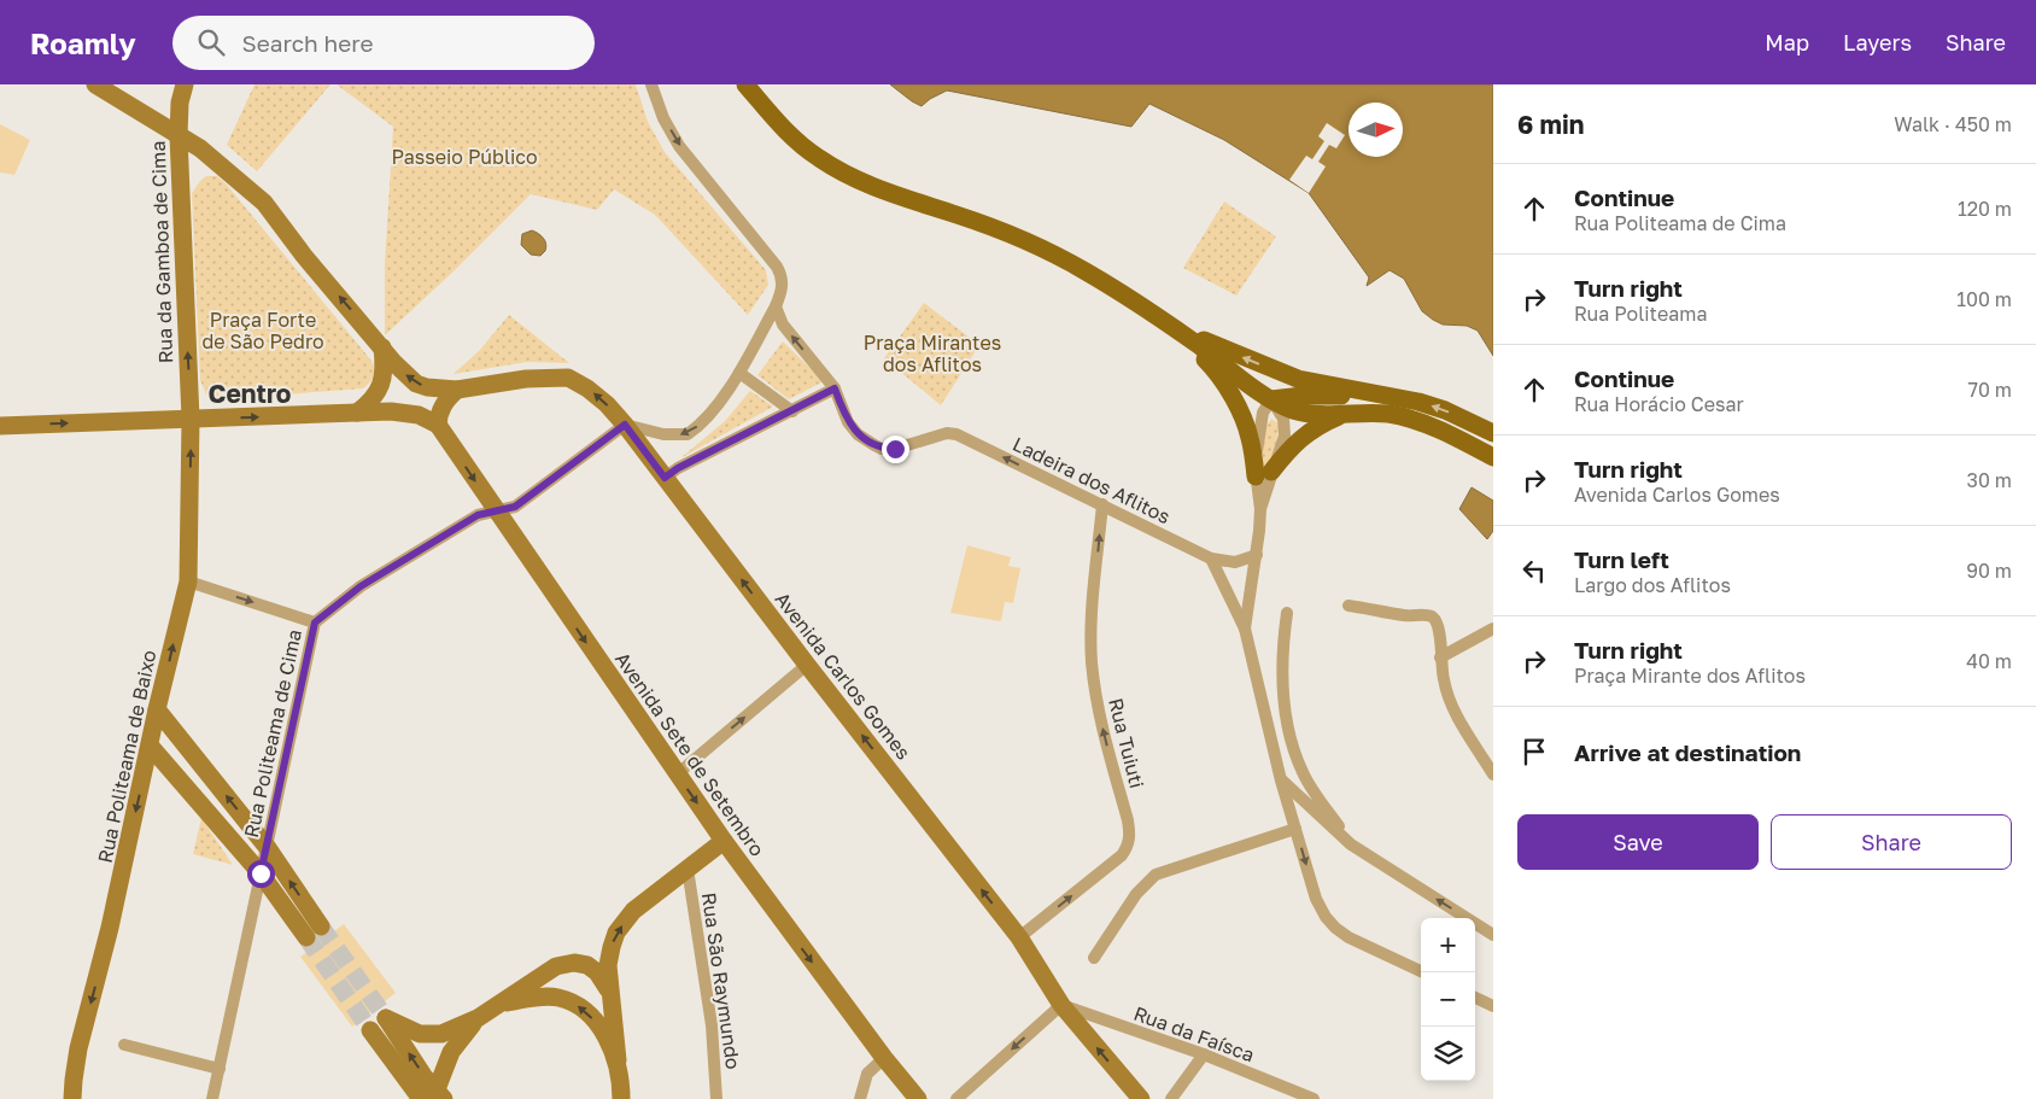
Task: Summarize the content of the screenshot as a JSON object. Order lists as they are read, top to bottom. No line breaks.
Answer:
{"streets":{"main road":["Rua da Gamboa de Cima","Avenida Carlos Gomes","Avenida Sete de Setembro","Rua Politeama de Baixo"],"street":["Ladeira dos Aflitos","Rua Politeama de Cima","Rua Tuiuti","Rua São Raymundo","Rua da Faísca"]},"crossings":[["Rua da Gamboa de Cima","Rua Politeama de Baixo"],["Ladeira dos Aflitos","Rua Tuiuti"],["Avenida Carlos Gomes","Rua Tuiuti"],["Avenida Carlos Gomes","Rua da Faísca"]],"one_way":["Rua da Gamboa de Cima","Ladeira dos Aflitos","Avenida Carlos Gomes","Rua Tuiuti","Avenida Sete de Setembro"],"districts":["Centro"],"parks":["Passeio Público","Praça Forte de São Pedro","Praça Mirantes dos Aflitos"],"north":"right","page":{"header":"Roamly","search":"Search here","nav":["Map","Layers","Share"],"heading":["6 min","Walk · 450 m"],"list":[["Continue","Rua Politeama de Cima","120 m"],["Turn right","Rua Politeama","100 m"],["Continue","Rua Horácio Cesar","70 m"],["Turn right","Avenida Carlos Gomes","30 m"],["Turn left","Largo dos Aflitos","90 m"],["Turn right","Praça Mirante dos Aflitos","40 m"],"Arrive at destination"],"buttons":["Save","Share"],"map_buttons":["+","−"]}}
